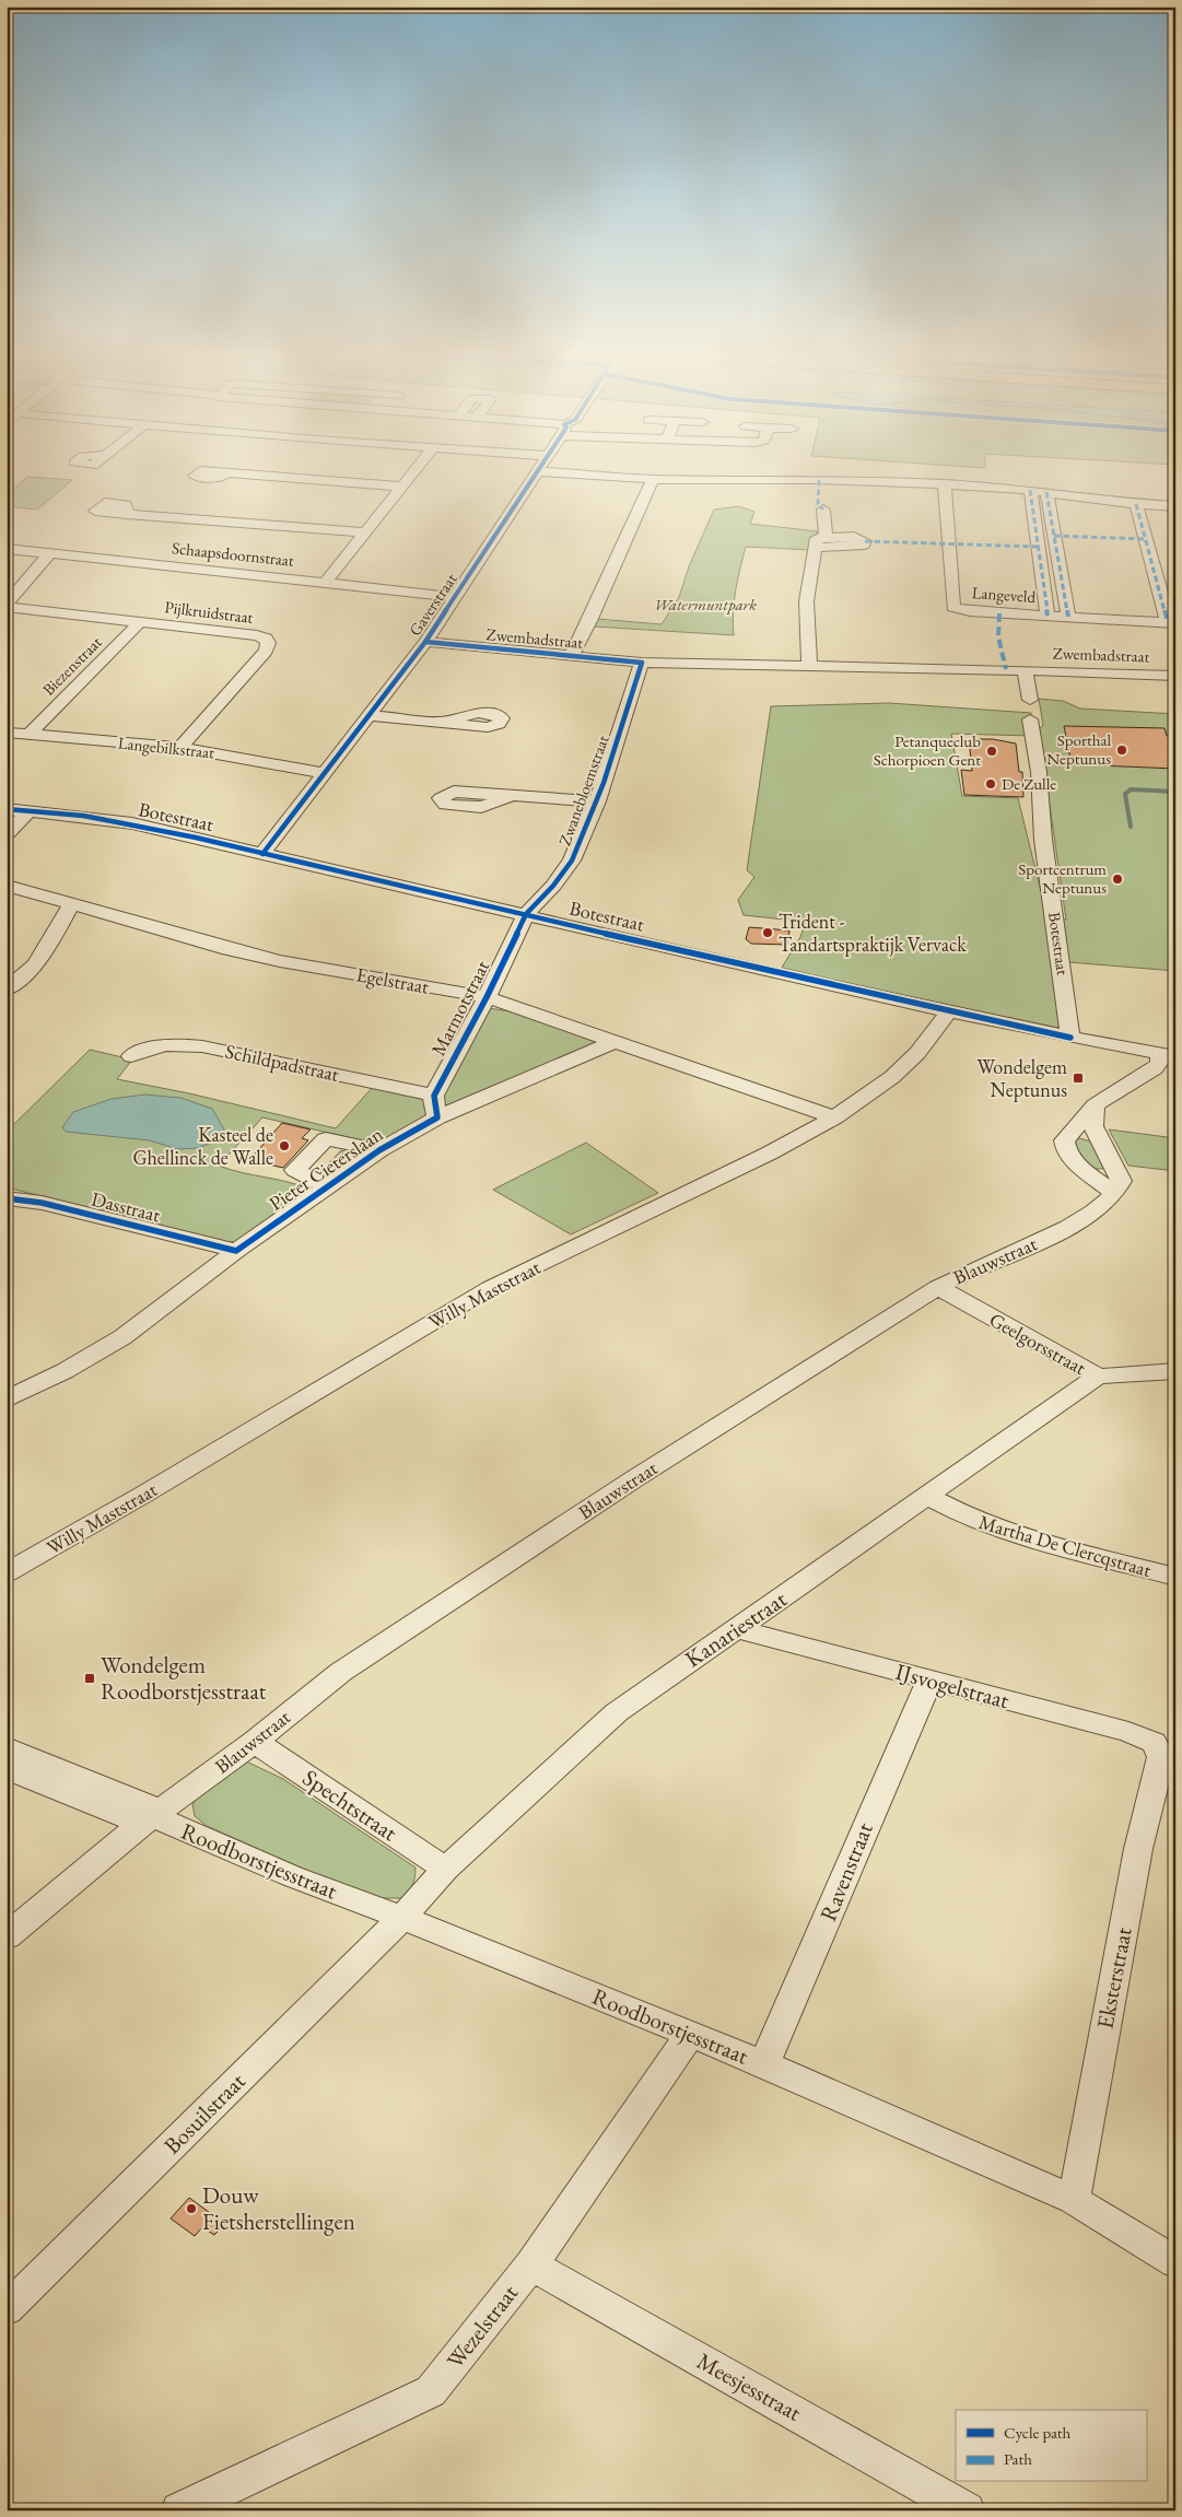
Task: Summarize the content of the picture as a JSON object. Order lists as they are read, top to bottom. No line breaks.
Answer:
{"streets":{"street":["Schaapsdoornstraat","Langeveld","Gaverstraat","Pijlkruidstraat","Zwembadstraat","Biezenstraat","Langebilkstraat","Zwanebloemstraat","Botestraat","Egelstraat","Marmotstraat","Schildpadstraat","Pieter Cieterslaan","Dasstraat","Blauwstraat","Willy Maststraat","Geelgorsstraat","Martha De Clercqstraat","Kanariestraat","IJsvogelstraat","Spechtstraat","Roodborstjesstraat","Ravenstraat","Eksterstraat","Bosuilstraat","Wezelstraat","Meesjesstraat"]},"crossings":[["Schaapsdoornstraat","Gaverstraat"],["Gaverstraat","Zwembadstraat"],["Gaverstraat","Langebilkstraat"],["Gaverstraat","Botestraat"],["Pijlkruidstraat","Biezenstraat"],["Pijlkruidstraat","Langebilkstraat"],["Zwembadstraat","Zwanebloemstraat"],["Biezenstraat","Langebilkstraat"],["Zwanebloemstraat","Botestraat"],["Zwanebloemstraat","Marmotstraat"],["Botestraat","Marmotstraat"],["Botestraat","Willy Maststraat"],["Egelstraat","Marmotstraat"],["Egelstraat","Pieter Cieterslaan"],["Egelstraat","Willy Maststraat"],["Marmotstraat","Schildpadstraat"],["Pieter Cieterslaan","Dasstraat"],["Blauwstraat","Geelgorsstraat"],["Blauwstraat","Spechtstraat"],["Blauwstraat","Roodborstjesstraat"],["Geelgorsstraat","Kanariestraat"],["Martha De Clercqstraat","Kanariestraat"],["Kanariestraat","IJsvogelstraat"],["Kanariestraat","Spechtstraat"],["Kanariestraat","Roodborstjesstraat"],["Kanariestraat","Bosuilstraat"],["IJsvogelstraat","Ravenstraat"],["IJsvogelstraat","Eksterstraat"],["Roodborstjesstraat","Ravenstraat"],["Roodborstjesstraat","Eksterstraat"],["Roodborstjesstraat","Bosuilstraat"],["Roodborstjesstraat","Wezelstraat"],["Wezelstraat","Meesjesstraat"]],"parks":["Watermuntpark"],"places":{"other":["Sporthal Neptunus","Petanqueclub Schorpioen Gent","De Zulle","Sportcentrum Neptunus","Trident - Tandartspraktijk Vervack","Kasteel de Ghellinck de Walle","Douw Fietsherstellingen"],"transit":["Wondelgem Neptunus","Wondelgem Roodborstjesstraat"]},"legend":["Cycle path","Path"]}
